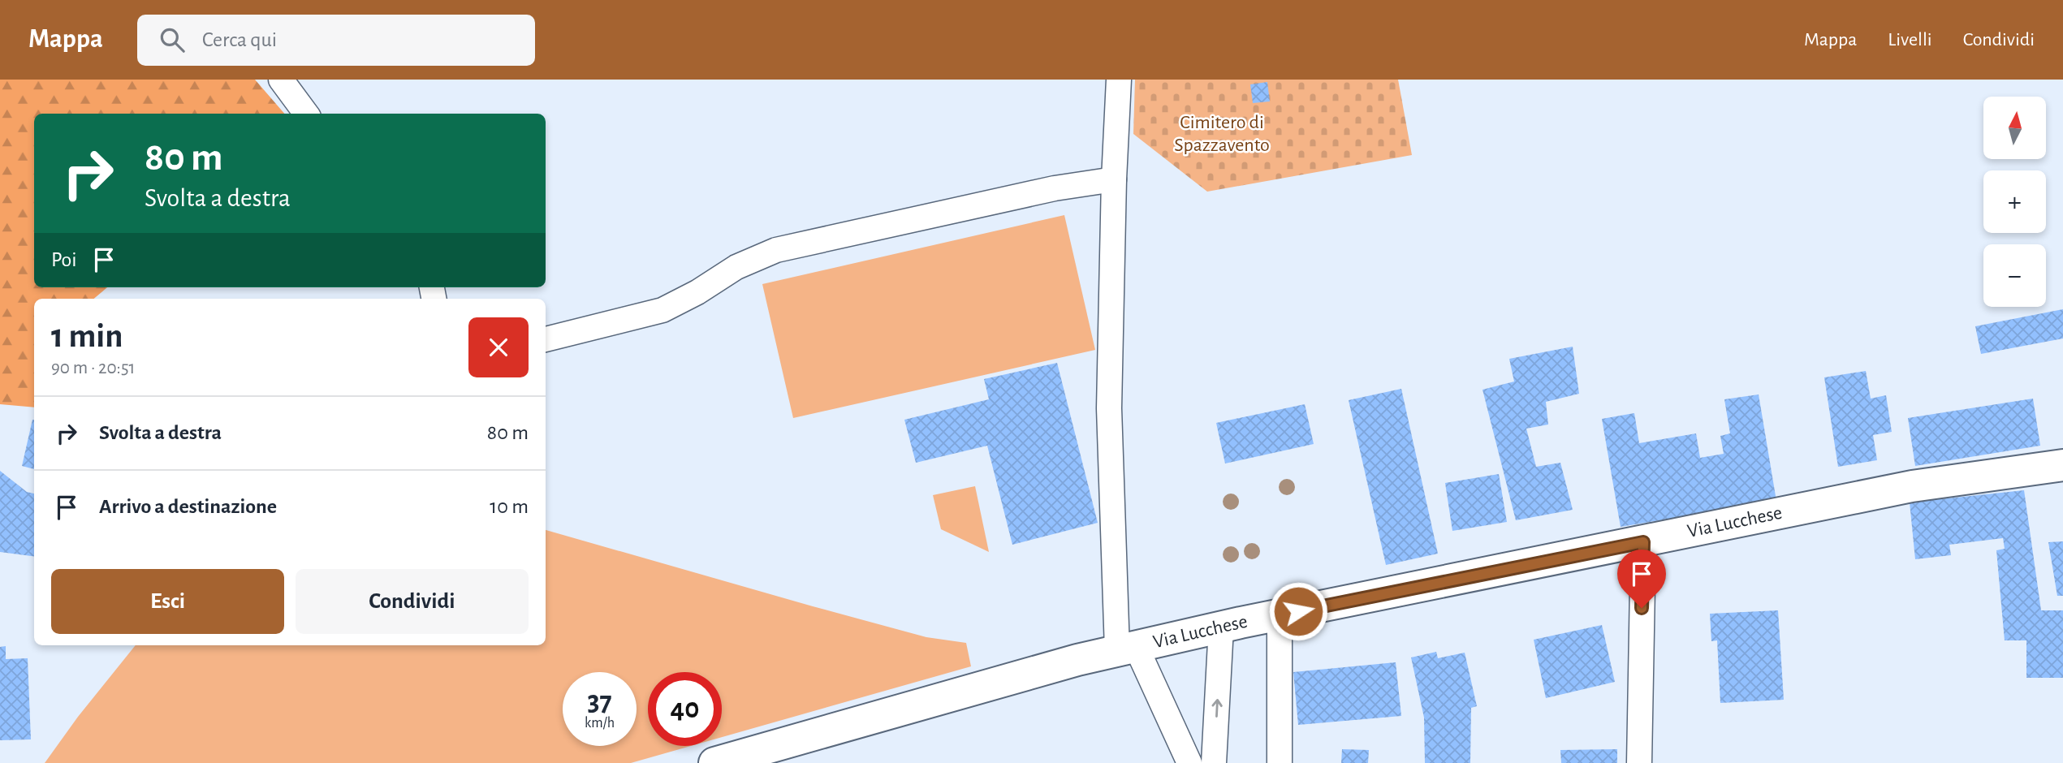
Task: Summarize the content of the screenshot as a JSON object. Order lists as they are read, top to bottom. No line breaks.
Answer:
{"streets":{"street":["Via Lucchese"]},"parks":["Cimitero di Spazzavento"],"north":"top","page":{"header":"Mappa","search":"Cerca qui","nav":["Mappa","Livelli","Condividi"],"map_buttons":["+","−"],"turn":["80 m","Svolta a destra"],"then":"Poi","heading":["1 min","90 m · 20:51"],"list":[{"name":"Svolta a destra","value":"80 m"},{"name":"Arrivo a destinazione","value":"10 m"}],"buttons":["Esci","Condividi"],"speed":"37 km/h","limit":"40"}}
